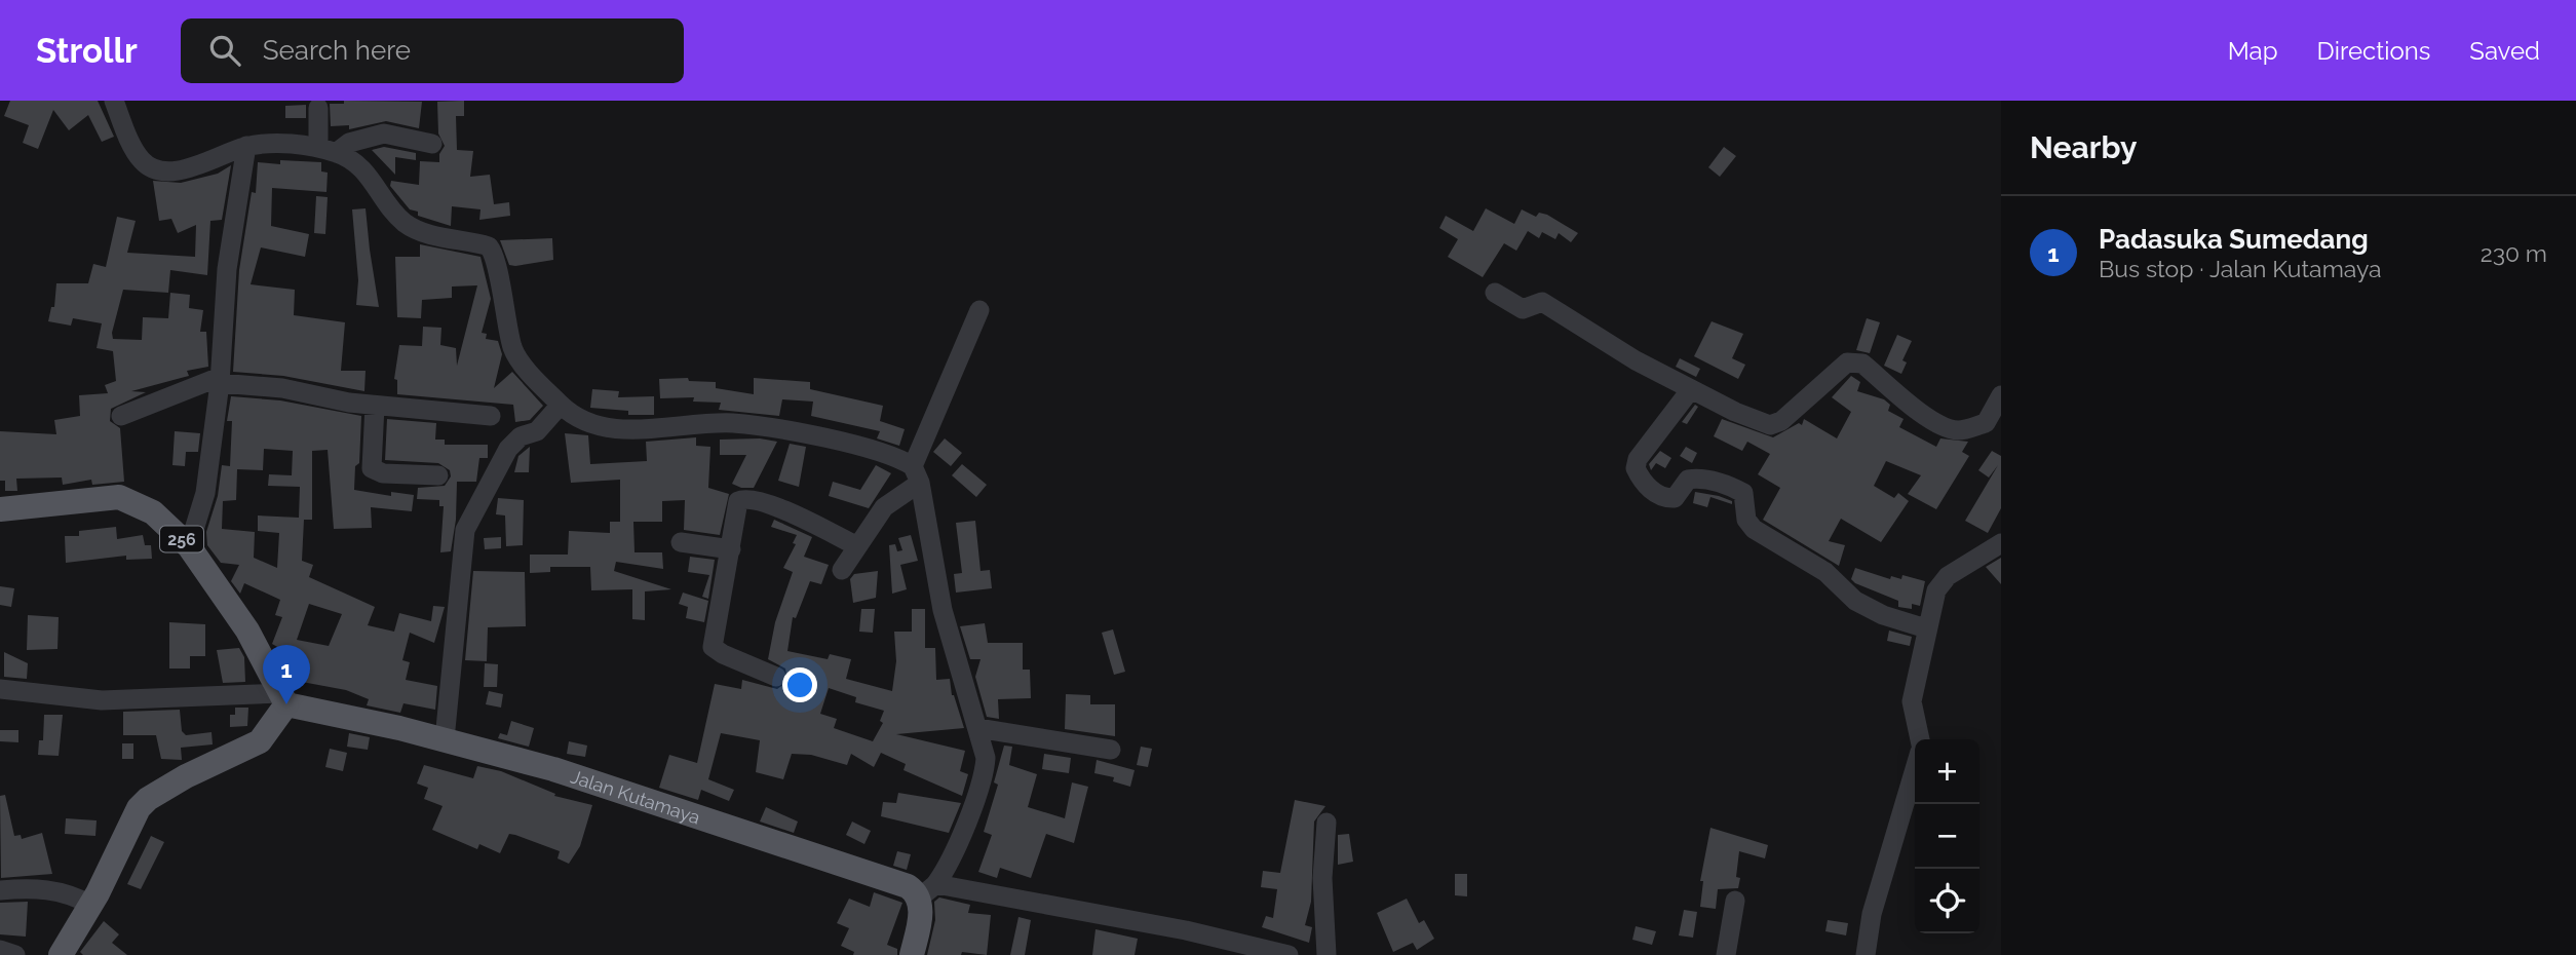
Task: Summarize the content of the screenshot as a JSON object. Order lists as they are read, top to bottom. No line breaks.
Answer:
{"streets":{"main road":["256","Jalan Kutamaya"]},"crossings":[["256","Jalan Kutamaya"]],"page":{"header":"Strollr","search":"Search here","nav":["Map","Directions","Saved"],"heading":"Nearby","list":[{"mark":"1","name":"Padasuka Sumedang","note":"Bus stop · Jalan Kutamaya","value":"230 m"}],"pins":"1","map_buttons":["+","−"]}}
